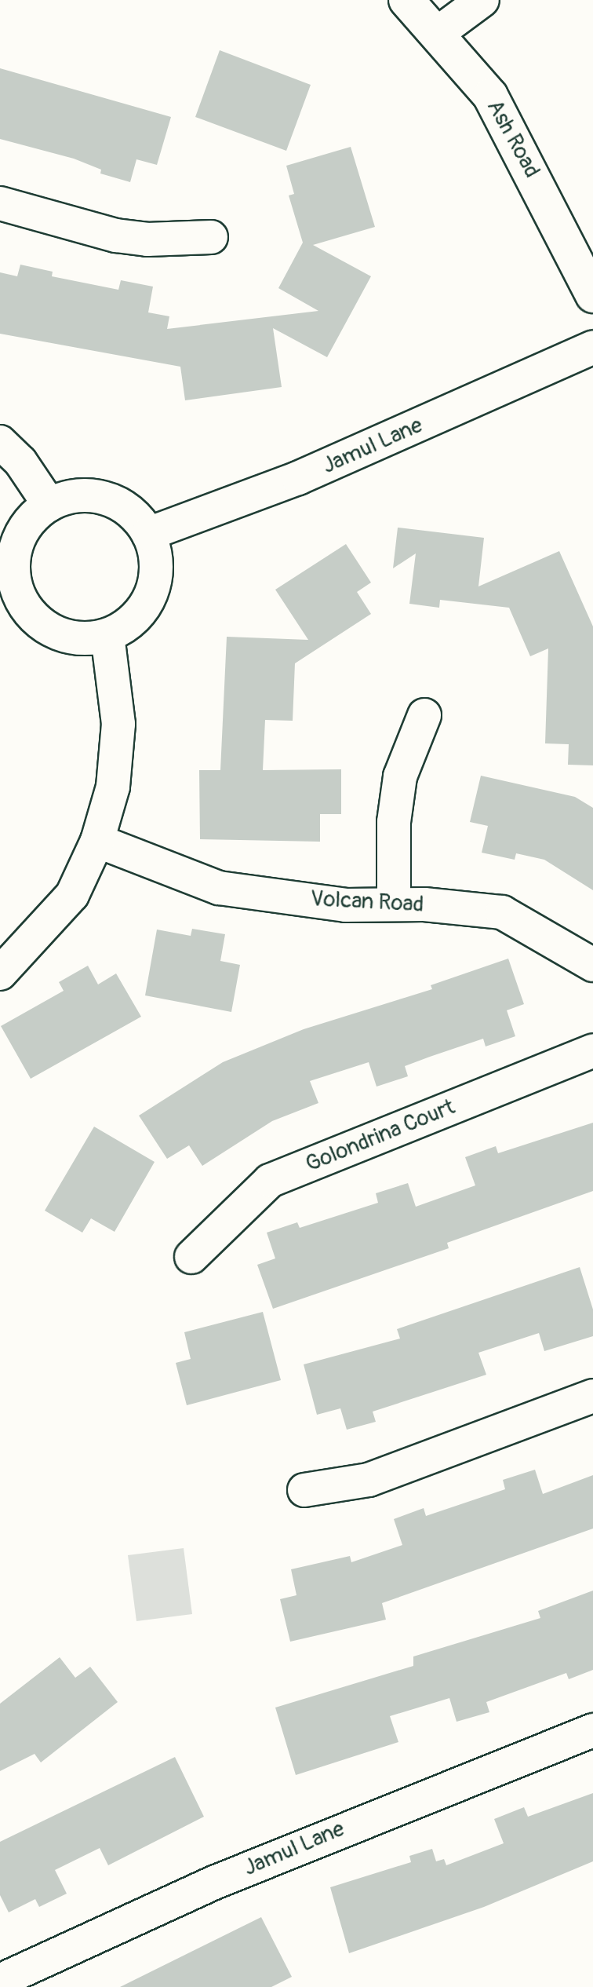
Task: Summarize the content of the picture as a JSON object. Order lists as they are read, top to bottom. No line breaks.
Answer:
{"streets":{"main road":["Ash Road"],"street":["Jamul Lane","Volcan Road","Golondrina Court"]}}
